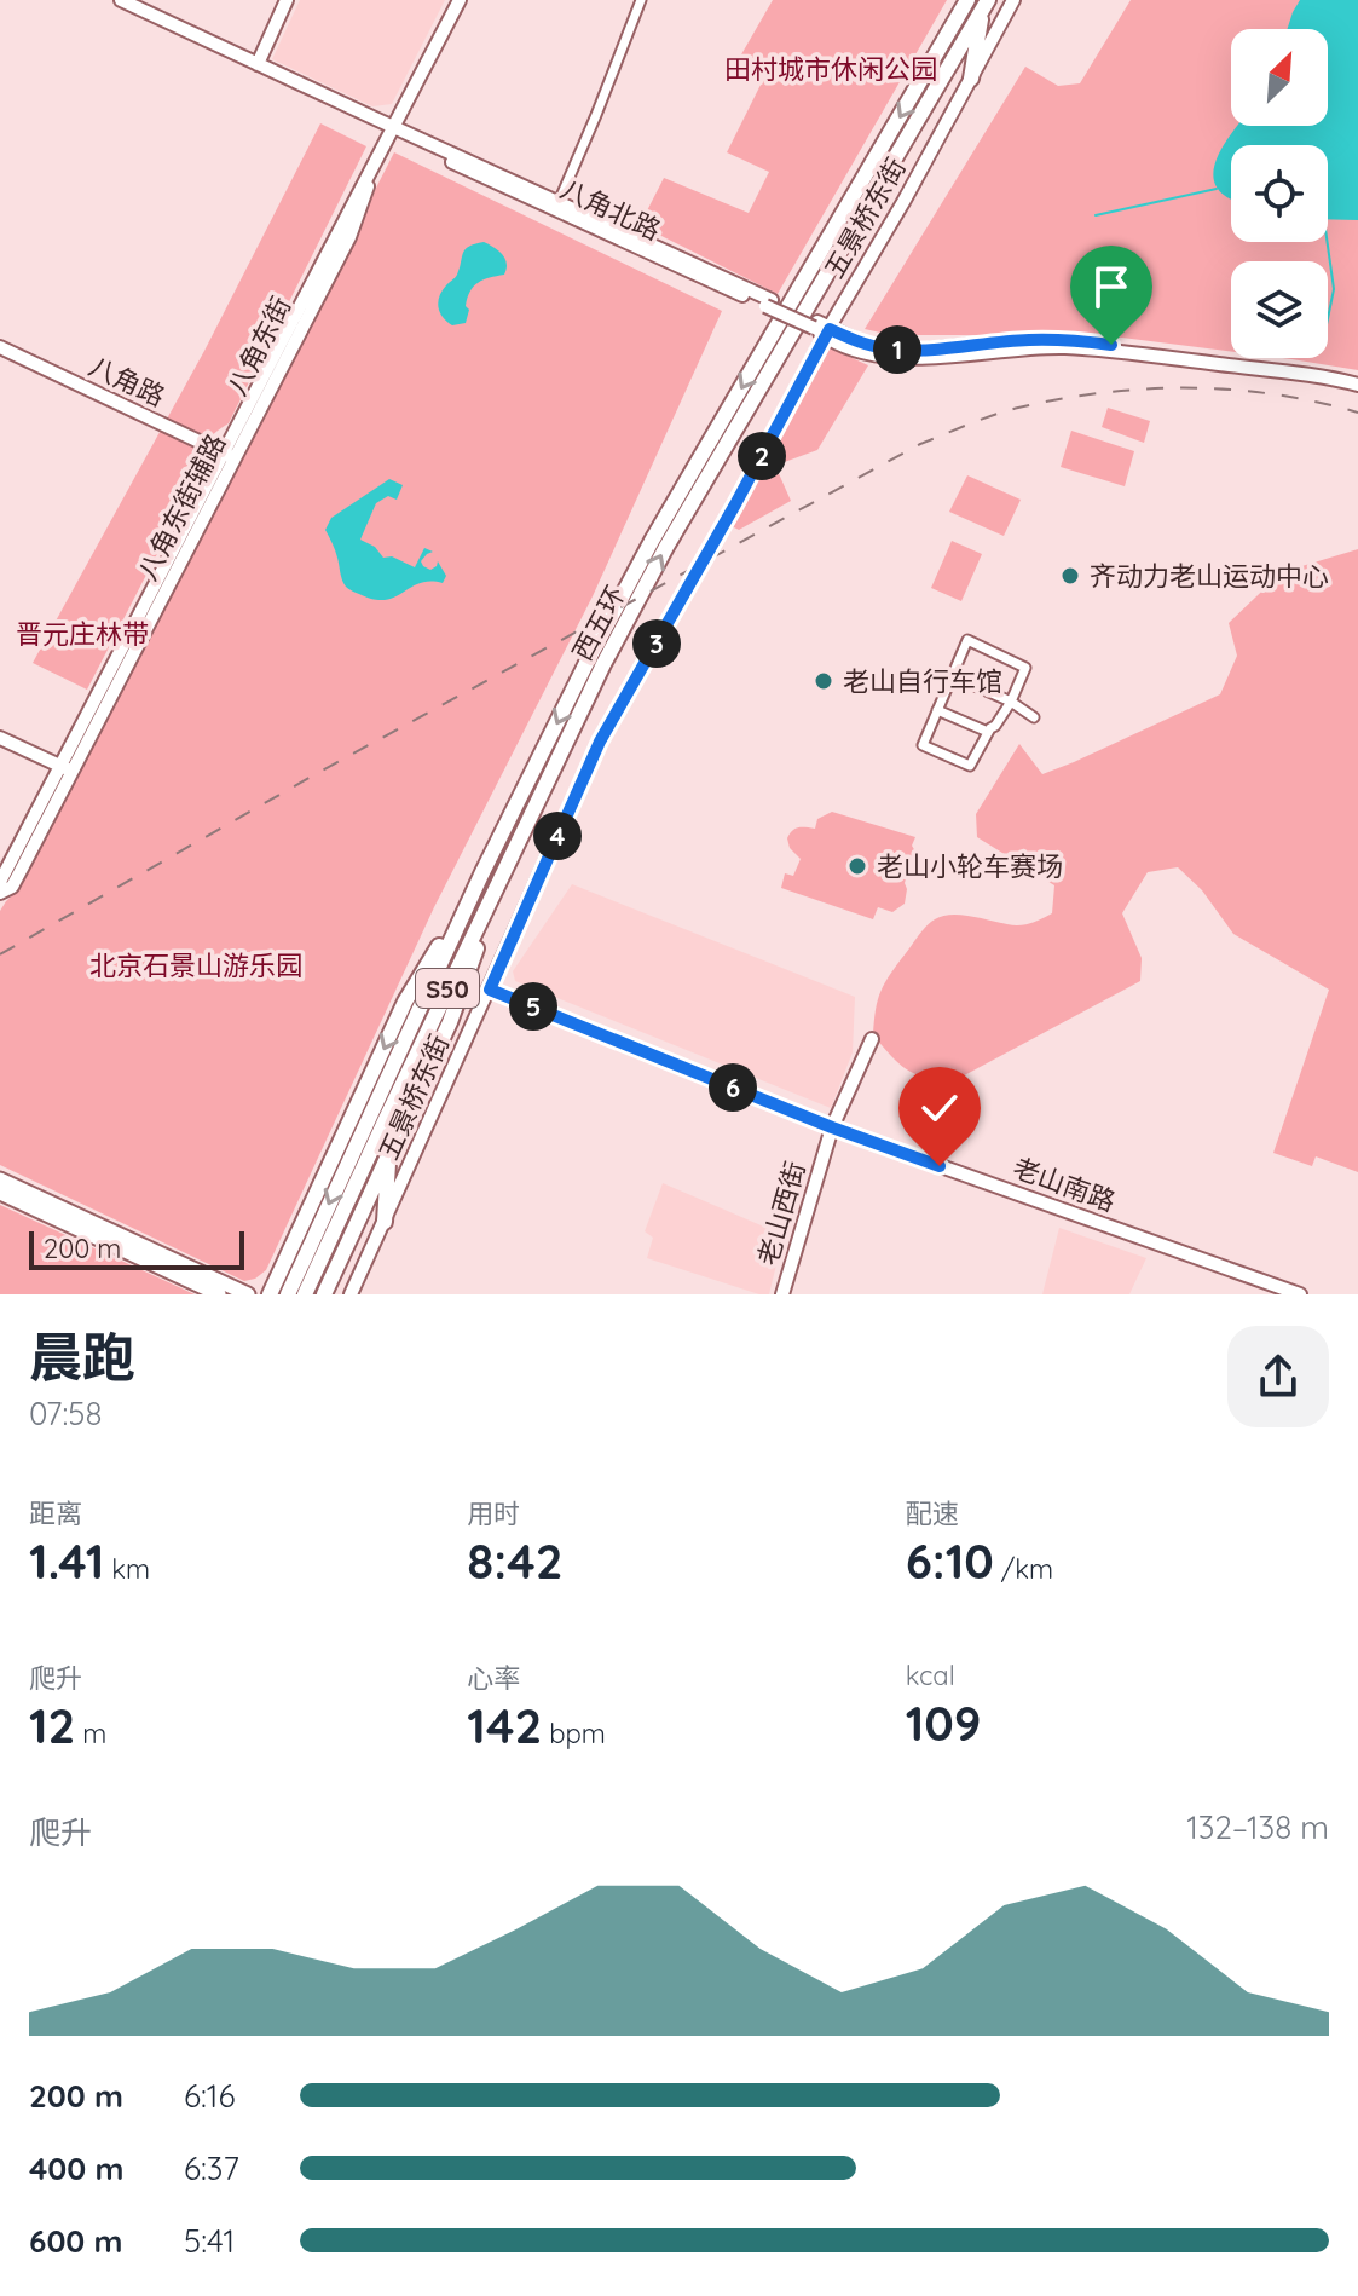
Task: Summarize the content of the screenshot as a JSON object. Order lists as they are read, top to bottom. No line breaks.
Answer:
{"streets":{"highway":["西五环","S50"],"main road":["八角北路","五景桥东街","八角东街","八角路","老山南路","老山西街"]},"crossings":[["八角北路","五景桥东街"],["八角北路","八角东街"],["五景桥东街","老山南路"],["八角东街","八角路"],["老山南路","老山西街"]],"parks":["田村城市休闲公园","晋元庄林带","北京石景山游乐园"],"places":["齐动力老山运动中心","老山自行车馆","老山小轮车赛场"],"scale_bar":"200 m","north":"top right","page":{"pins":["1","2","3","4","5","6"],"scale":"200 m","heading":["晨跑","07:58"],"stats":[["距离","1.41 km"],["用时","8:42"],["配速","6:10 /km"],["爬升","12 m"],["心率","142 bpm"],["kcal","109"]],"chart":["爬升","132–138 m"],"list":[{"name":"200 m","note":"6:16"},{"name":"400 m","note":"6:37"},{"name":"600 m","note":"5:41"}]}}
